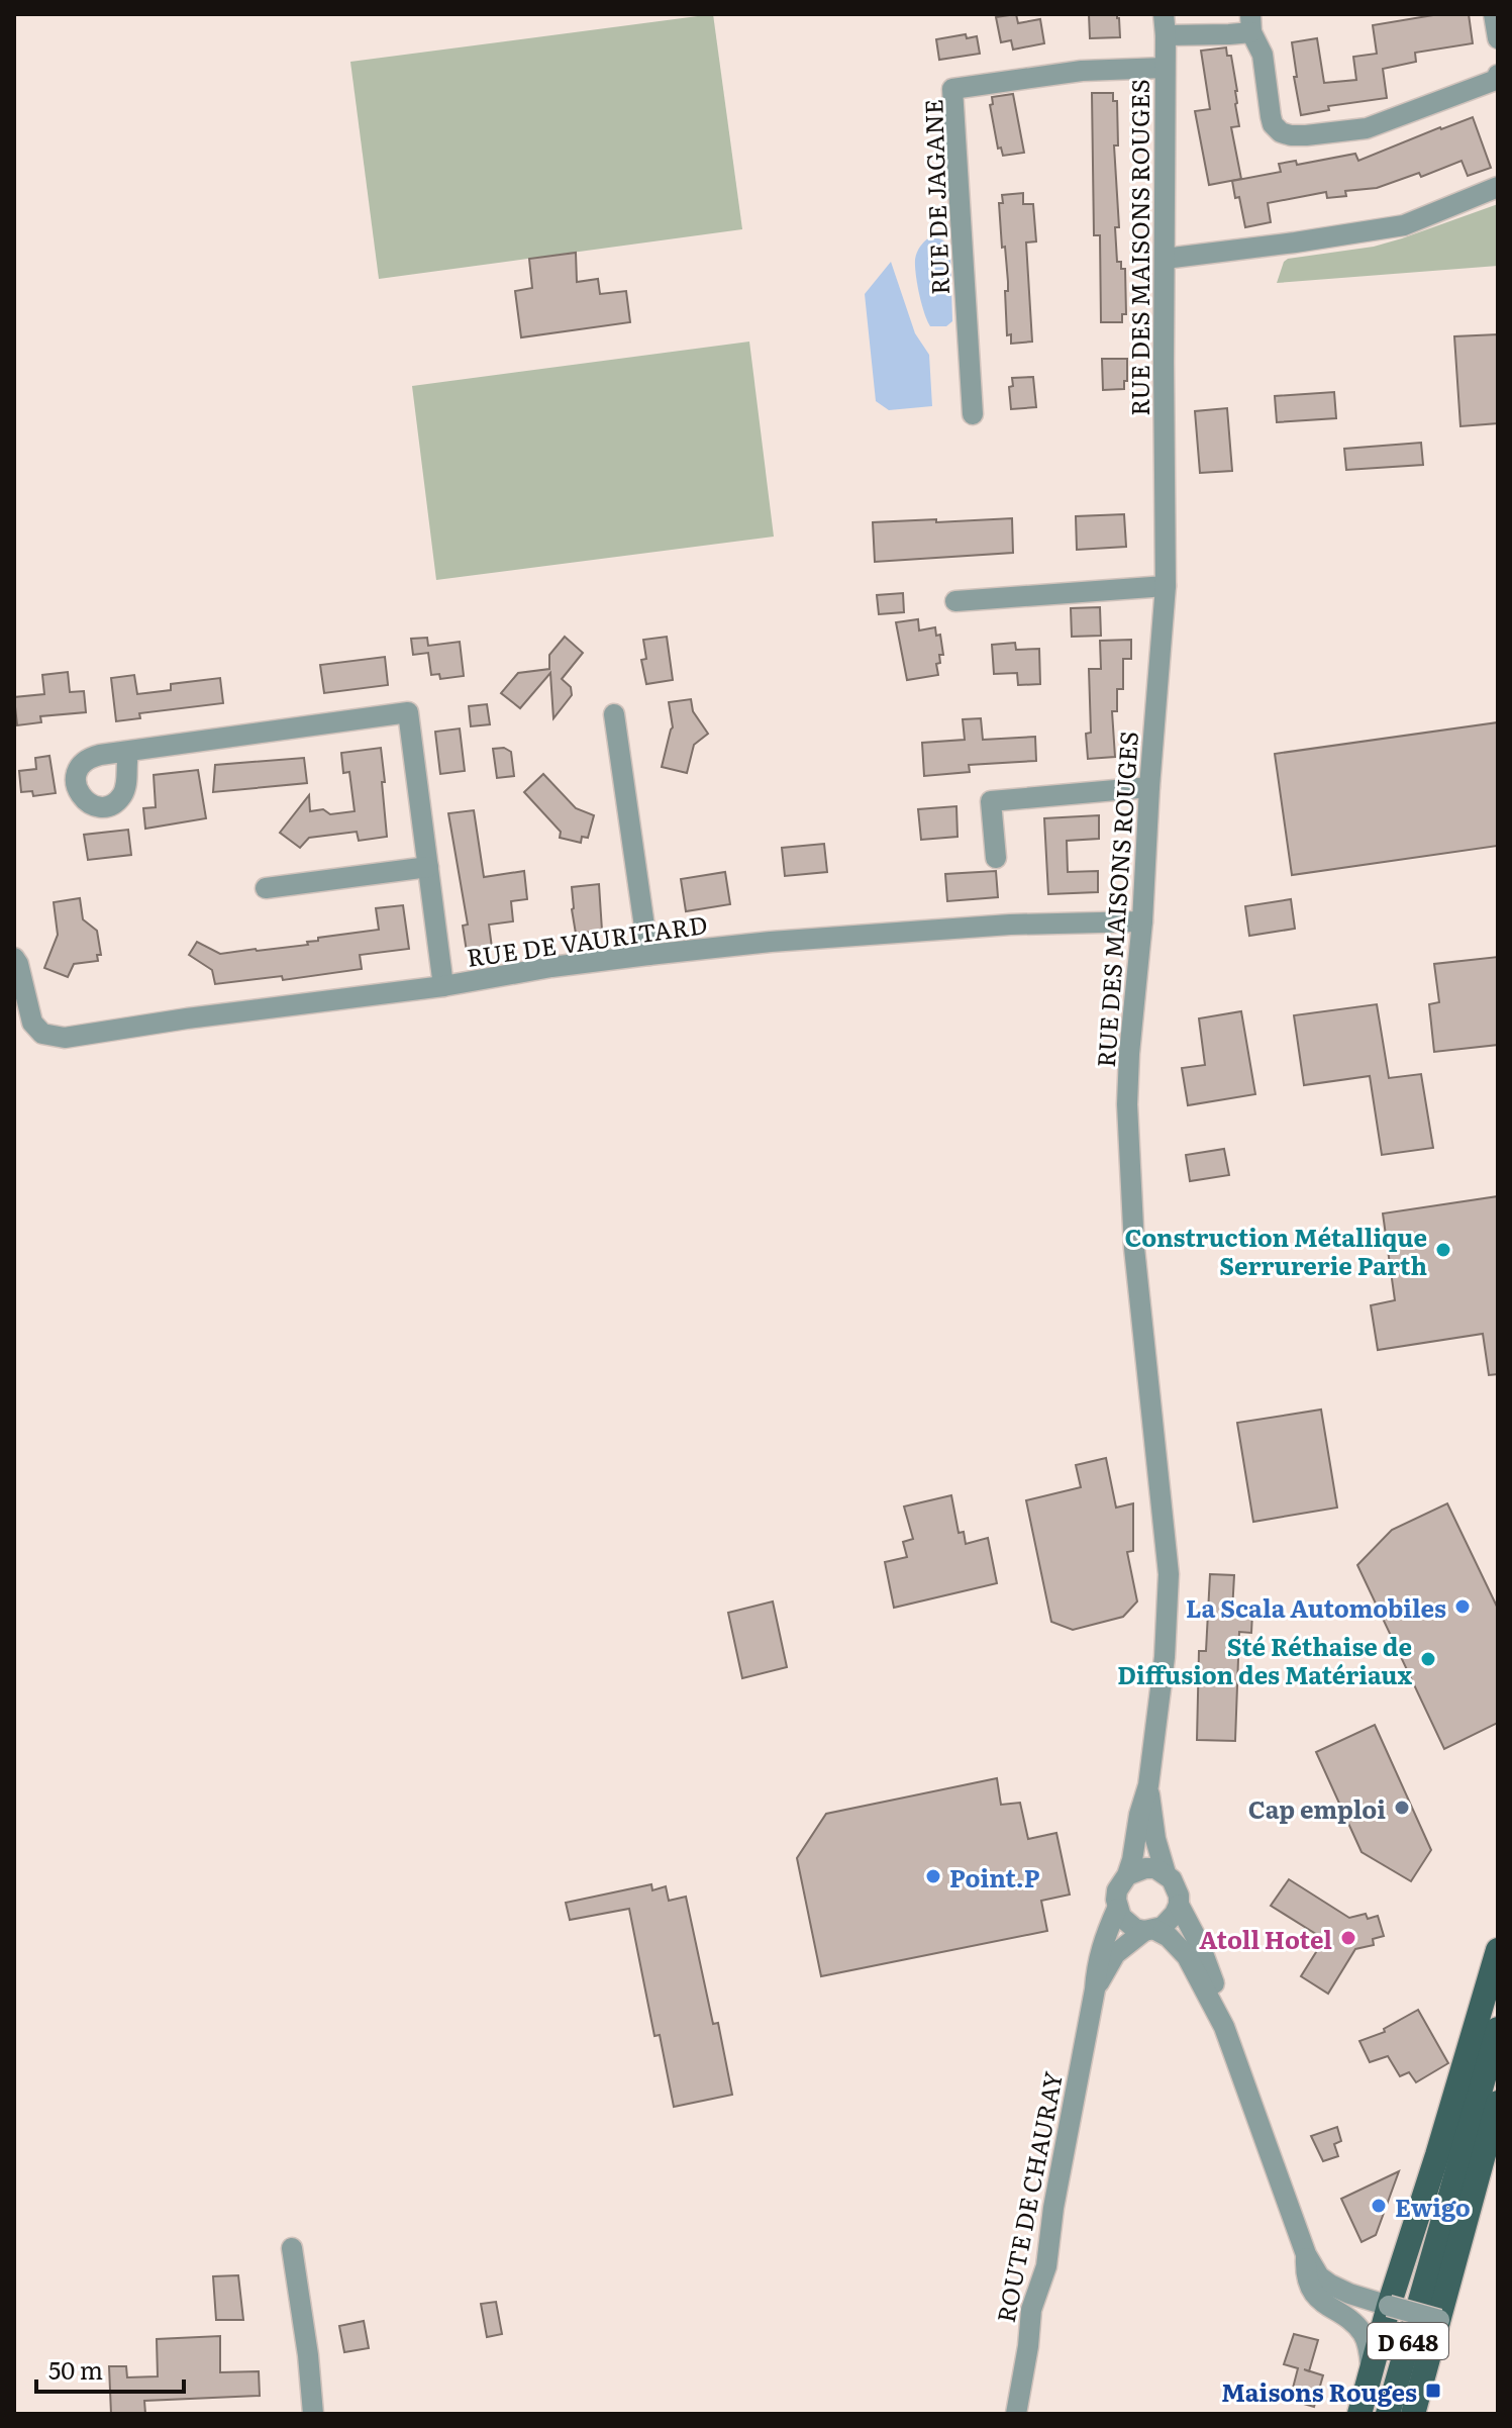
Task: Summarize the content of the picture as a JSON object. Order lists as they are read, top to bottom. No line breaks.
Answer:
{"streets":{"main road":["D 648"],"street":["RUE DE JAGANE","RUE DES MAISONS ROUGES","RUE DE VAURITARD","ROUTE DE CHAURAY"]},"crossings":[["RUE DE JAGANE","RUE DES MAISONS ROUGES"],["RUE DES MAISONS ROUGES","RUE DE VAURITARD"],["RUE DES MAISONS ROUGES","ROUTE DE CHAURAY"]],"places":{"other":["Construction Métallique Serrurerie Parth","La Scala Automobiles","Sté Réthaise de Diffusion des Matériaux","Cap emploi","Point.P","Atoll Hotel","Ewigo"],"transit":["Maisons Rouges"]},"scale_bar":"50 m"}
